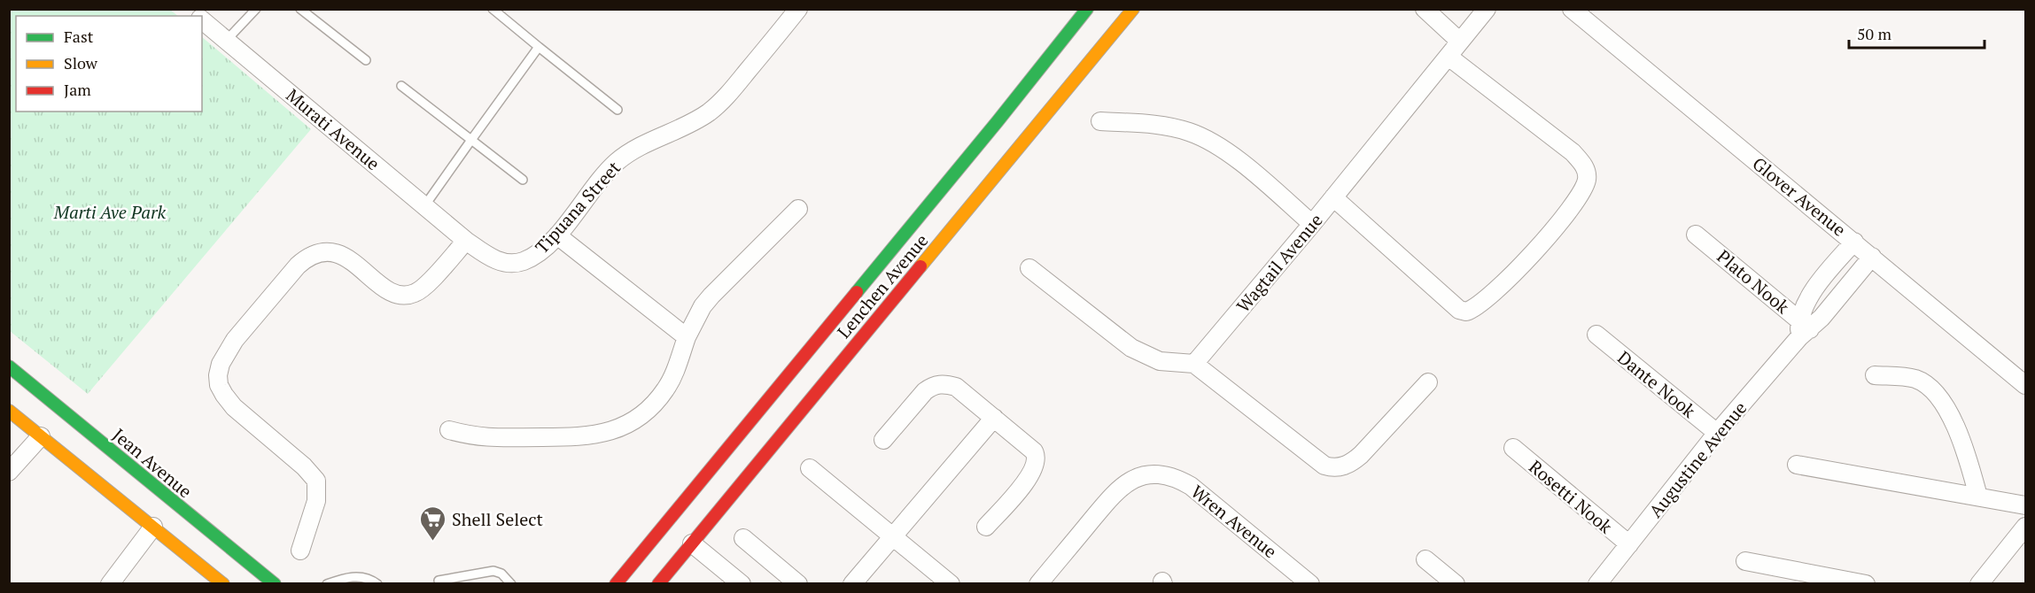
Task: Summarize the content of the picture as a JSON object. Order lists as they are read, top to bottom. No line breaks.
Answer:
{"streets":{"main road":["Lenchen Avenue","Jean Avenue"],"street":["Murati Avenue","Glover Avenue","Tipuana Street","Wagtail Avenue","Plato Nook","Dante Nook","Augustine Avenue","Rosetti Nook","Wren Avenue"]},"crossings":[["Murati Avenue","Tipuana Street"],["Glover Avenue","Augustine Avenue"],["Plato Nook","Augustine Avenue"],["Dante Nook","Augustine Avenue"],["Augustine Avenue","Rosetti Nook"]],"parks":["Marti Ave Park"],"places":{"supermarket":["Shell Select"]},"legend":["Fast","Slow","Jam"],"scale_bar":"50 m"}
